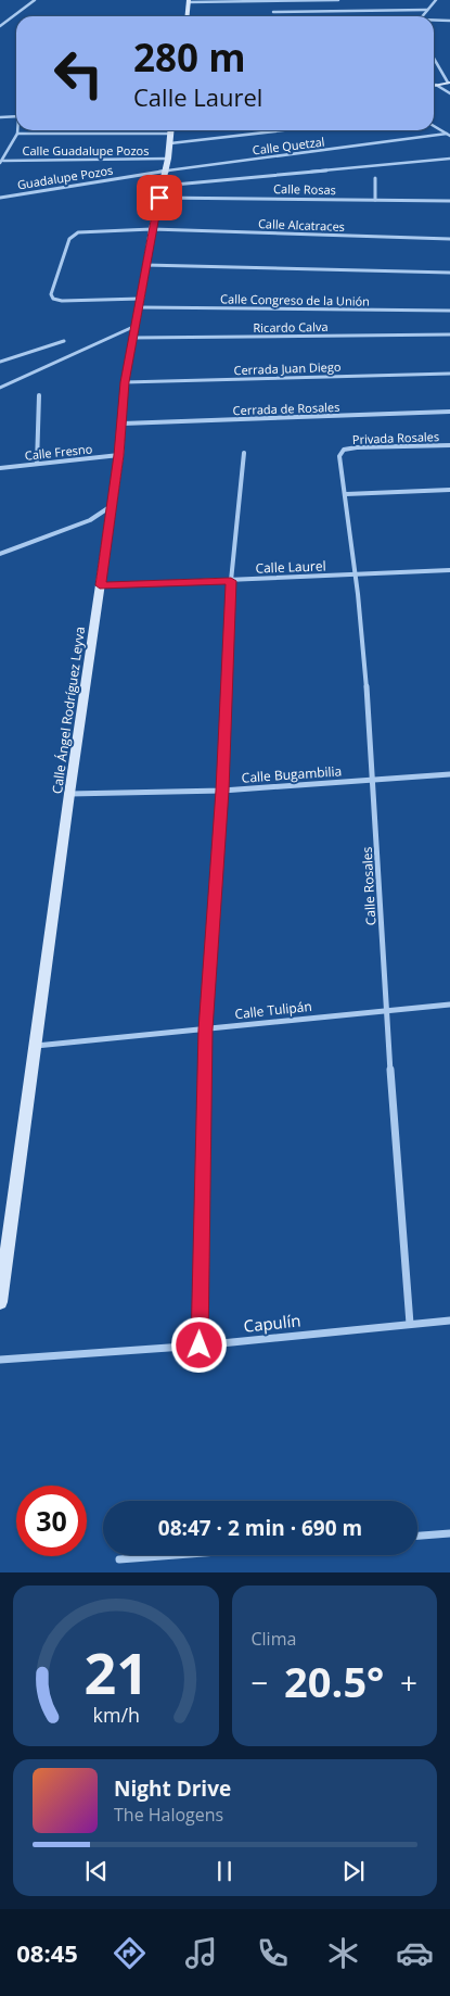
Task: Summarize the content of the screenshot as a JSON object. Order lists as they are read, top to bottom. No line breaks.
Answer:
{"streets":{"street":["Calle Quetzal","Calle Guadalupe Pozos","Guadalupe Pozos","Calle Rosas","Calle Alcatraces","Calle Congreso de la Unión","Ricardo Calva","Cerrada Juan Diego","Cerrada de Rosales","Privada Rosales","Calle Fresno","Calle Laurel","Calle Ángel Rodríguez Leyva","Calle Bugambilia","Calle Rosales","Calle Tulipán","Capulín"]},"crossings":[["Calle Quetzal","Guadalupe Pozos"],["Calle Quetzal","Calle Ángel Rodríguez Leyva"],["Calle Guadalupe Pozos","Calle Ángel Rodríguez Leyva"],["Guadalupe Pozos","Calle Ángel Rodríguez Leyva"],["Calle Rosas","Calle Ángel Rodríguez Leyva"],["Calle Alcatraces","Calle Congreso de la Unión"],["Calle Alcatraces","Calle Ángel Rodríguez Leyva"],["Calle Congreso de la Unión","Calle Ángel Rodríguez Leyva"],["Ricardo Calva","Calle Ángel Rodríguez Leyva"],["Cerrada Juan Diego","Calle Ángel Rodríguez Leyva"],["Cerrada de Rosales","Calle Ángel Rodríguez Leyva"],["Privada Rosales","Calle Rosales"],["Calle Fresno","Calle Ángel Rodríguez Leyva"],["Calle Laurel","Calle Ángel Rodríguez Leyva"],["Calle Laurel","Calle Rosales"],["Calle Ángel Rodríguez Leyva","Calle Bugambilia"],["Calle Ángel Rodríguez Leyva","Calle Tulipán"],["Calle Bugambilia","Calle Rosales"],["Calle Rosales","Calle Tulipán"],["Calle Rosales","Capulín"]],"page":{"turn":["280 m","Calle Laurel"],"limit":"30","trip":"08:47 · 2 min · 690 m","tile":"Clima","heat":["−","20.5°","+"],"song":["Night Drive","The Halogens"],"tabs":"08:45","gauge":["21","km/h"]}}
